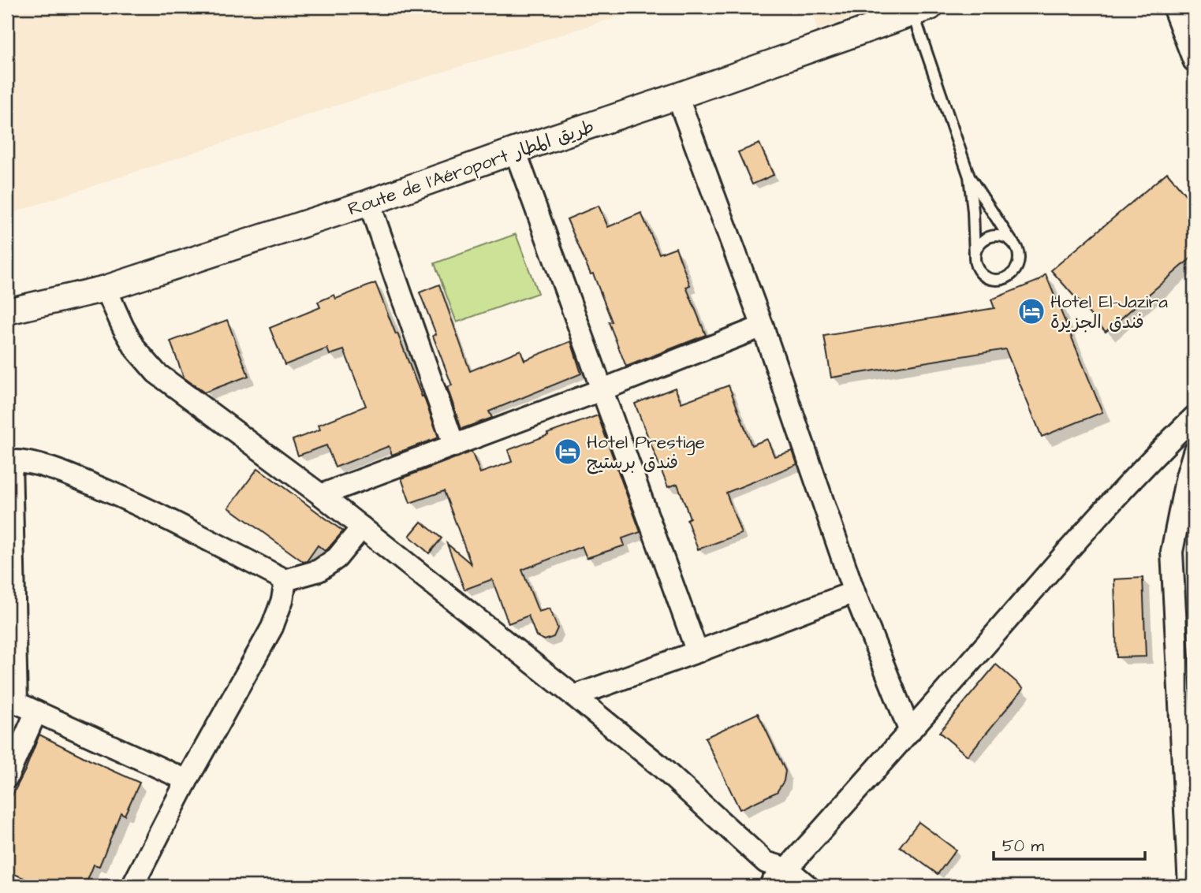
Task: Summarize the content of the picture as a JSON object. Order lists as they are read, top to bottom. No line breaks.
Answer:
{"streets":{"street":["Route de l'Aéroport طريق المطار"]},"places":{"hotel":["Hotel El-Jazira فندق الجزيرة","Hotel Prestige فندق برستيج"]},"scale_bar":"50 m"}
